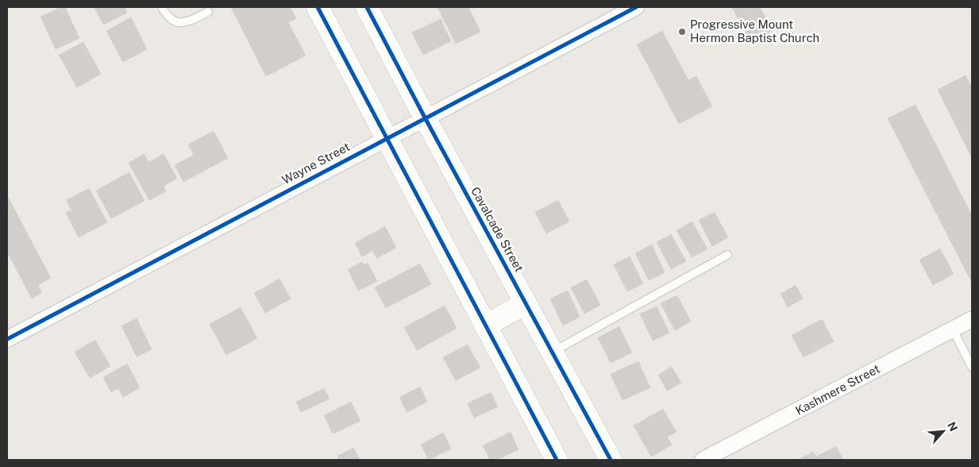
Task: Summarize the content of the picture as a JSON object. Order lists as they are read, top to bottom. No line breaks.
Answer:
{"streets":{"main road":["Cavalcade Street"],"street":["Wayne Street","Kashmere Street"]},"crossings":[["Wayne Street","Cavalcade Street"]],"places":["Progressive Mount Hermon Baptist Church"],"north":"top right"}
